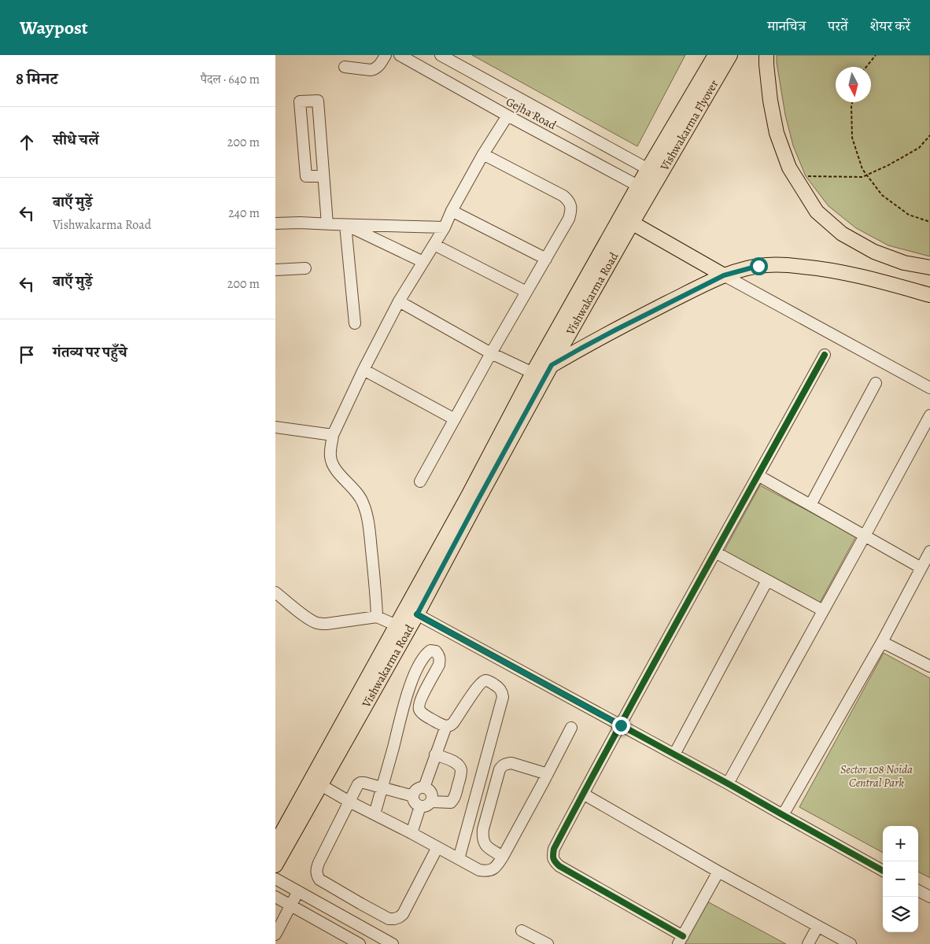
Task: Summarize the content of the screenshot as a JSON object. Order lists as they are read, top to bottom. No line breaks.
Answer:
{"streets":{"main road":["Vishwakarma Flyover","Vishwakarma Road"],"street":["Gejha Road"]},"crossings":[["Gejha Road","Vishwakarma Flyover"],["Gejha Road","Vishwakarma Road"],["Vishwakarma Flyover","Vishwakarma Road"]],"parks":["Sector 108 Noida Central Park"],"north":"bottom","page":{"header":"Waypost","nav":["मानचित्र","परतें","शेयर करें"],"heading":["8 मिनट","पैदल · 640 m"],"list":[["सीधे चलें","200 m"],["बाएँ मुड़ें","Vishwakarma Road","240 m"],["बाएँ मुड़ें","200 m"],"गंतव्य पर पहुँचे"],"map_buttons":["+","−"]}}
